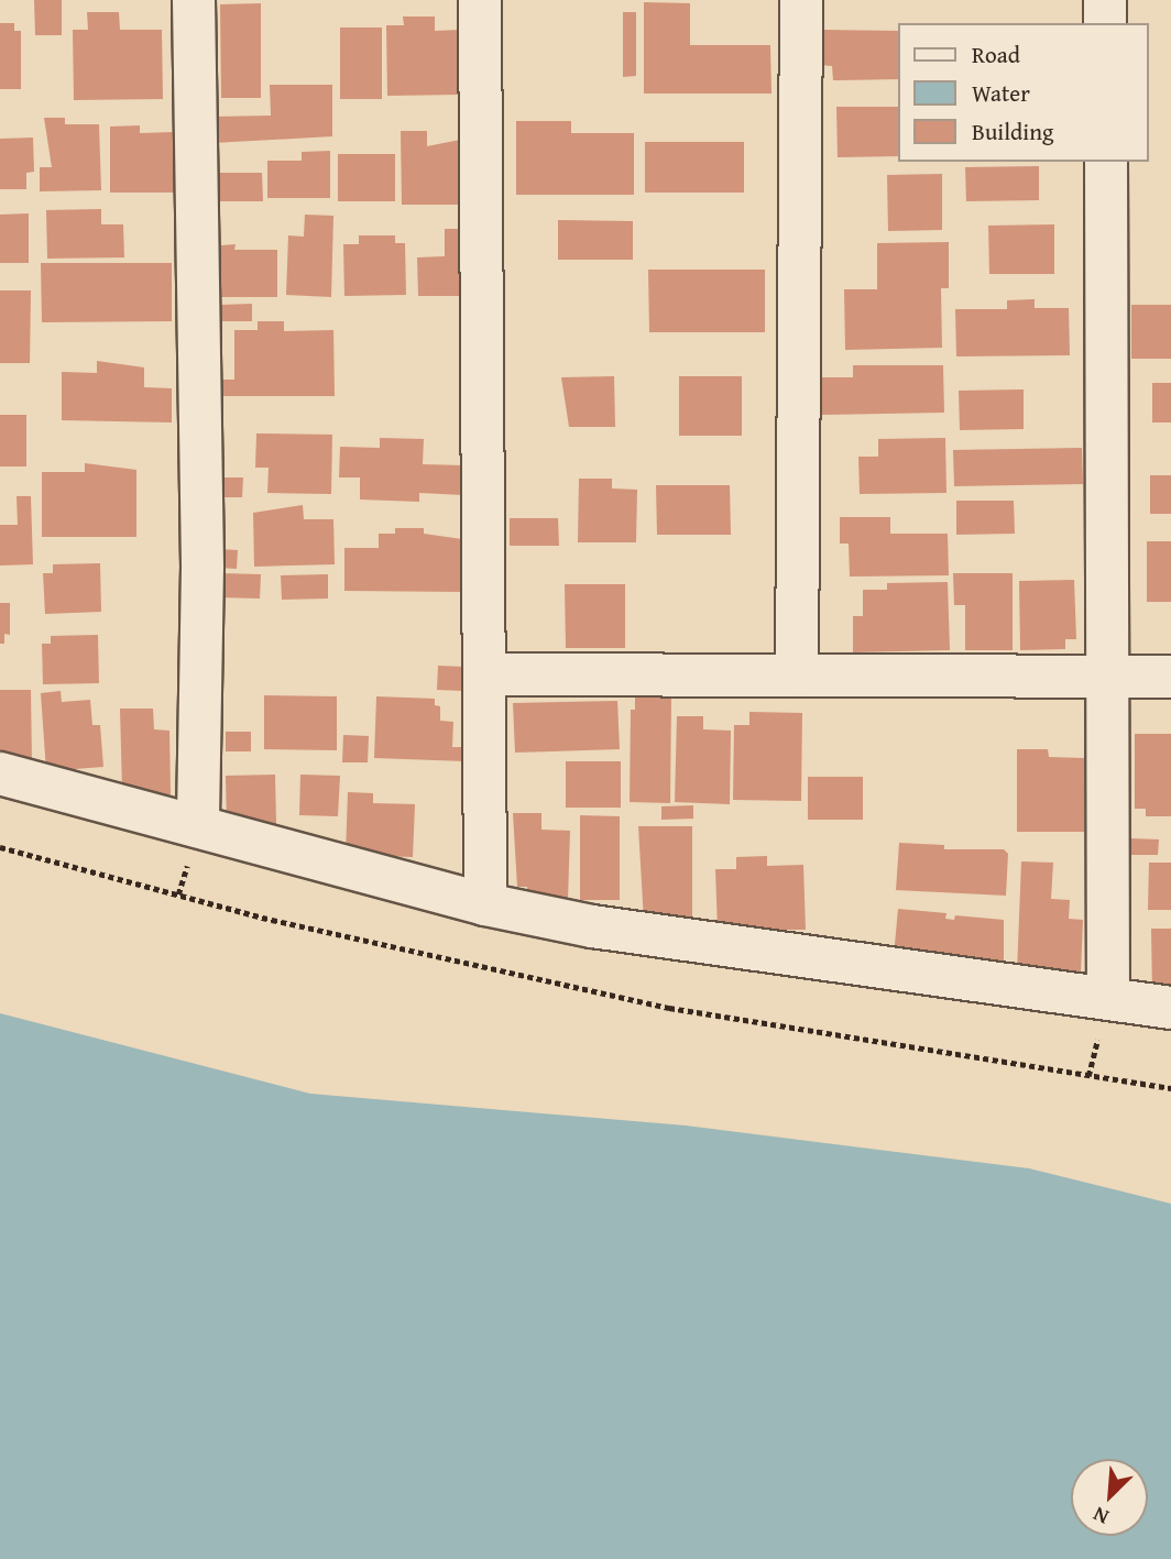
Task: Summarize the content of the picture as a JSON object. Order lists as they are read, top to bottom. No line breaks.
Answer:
{"legend":["Road","Water","Building"],"north":"bottom left"}
